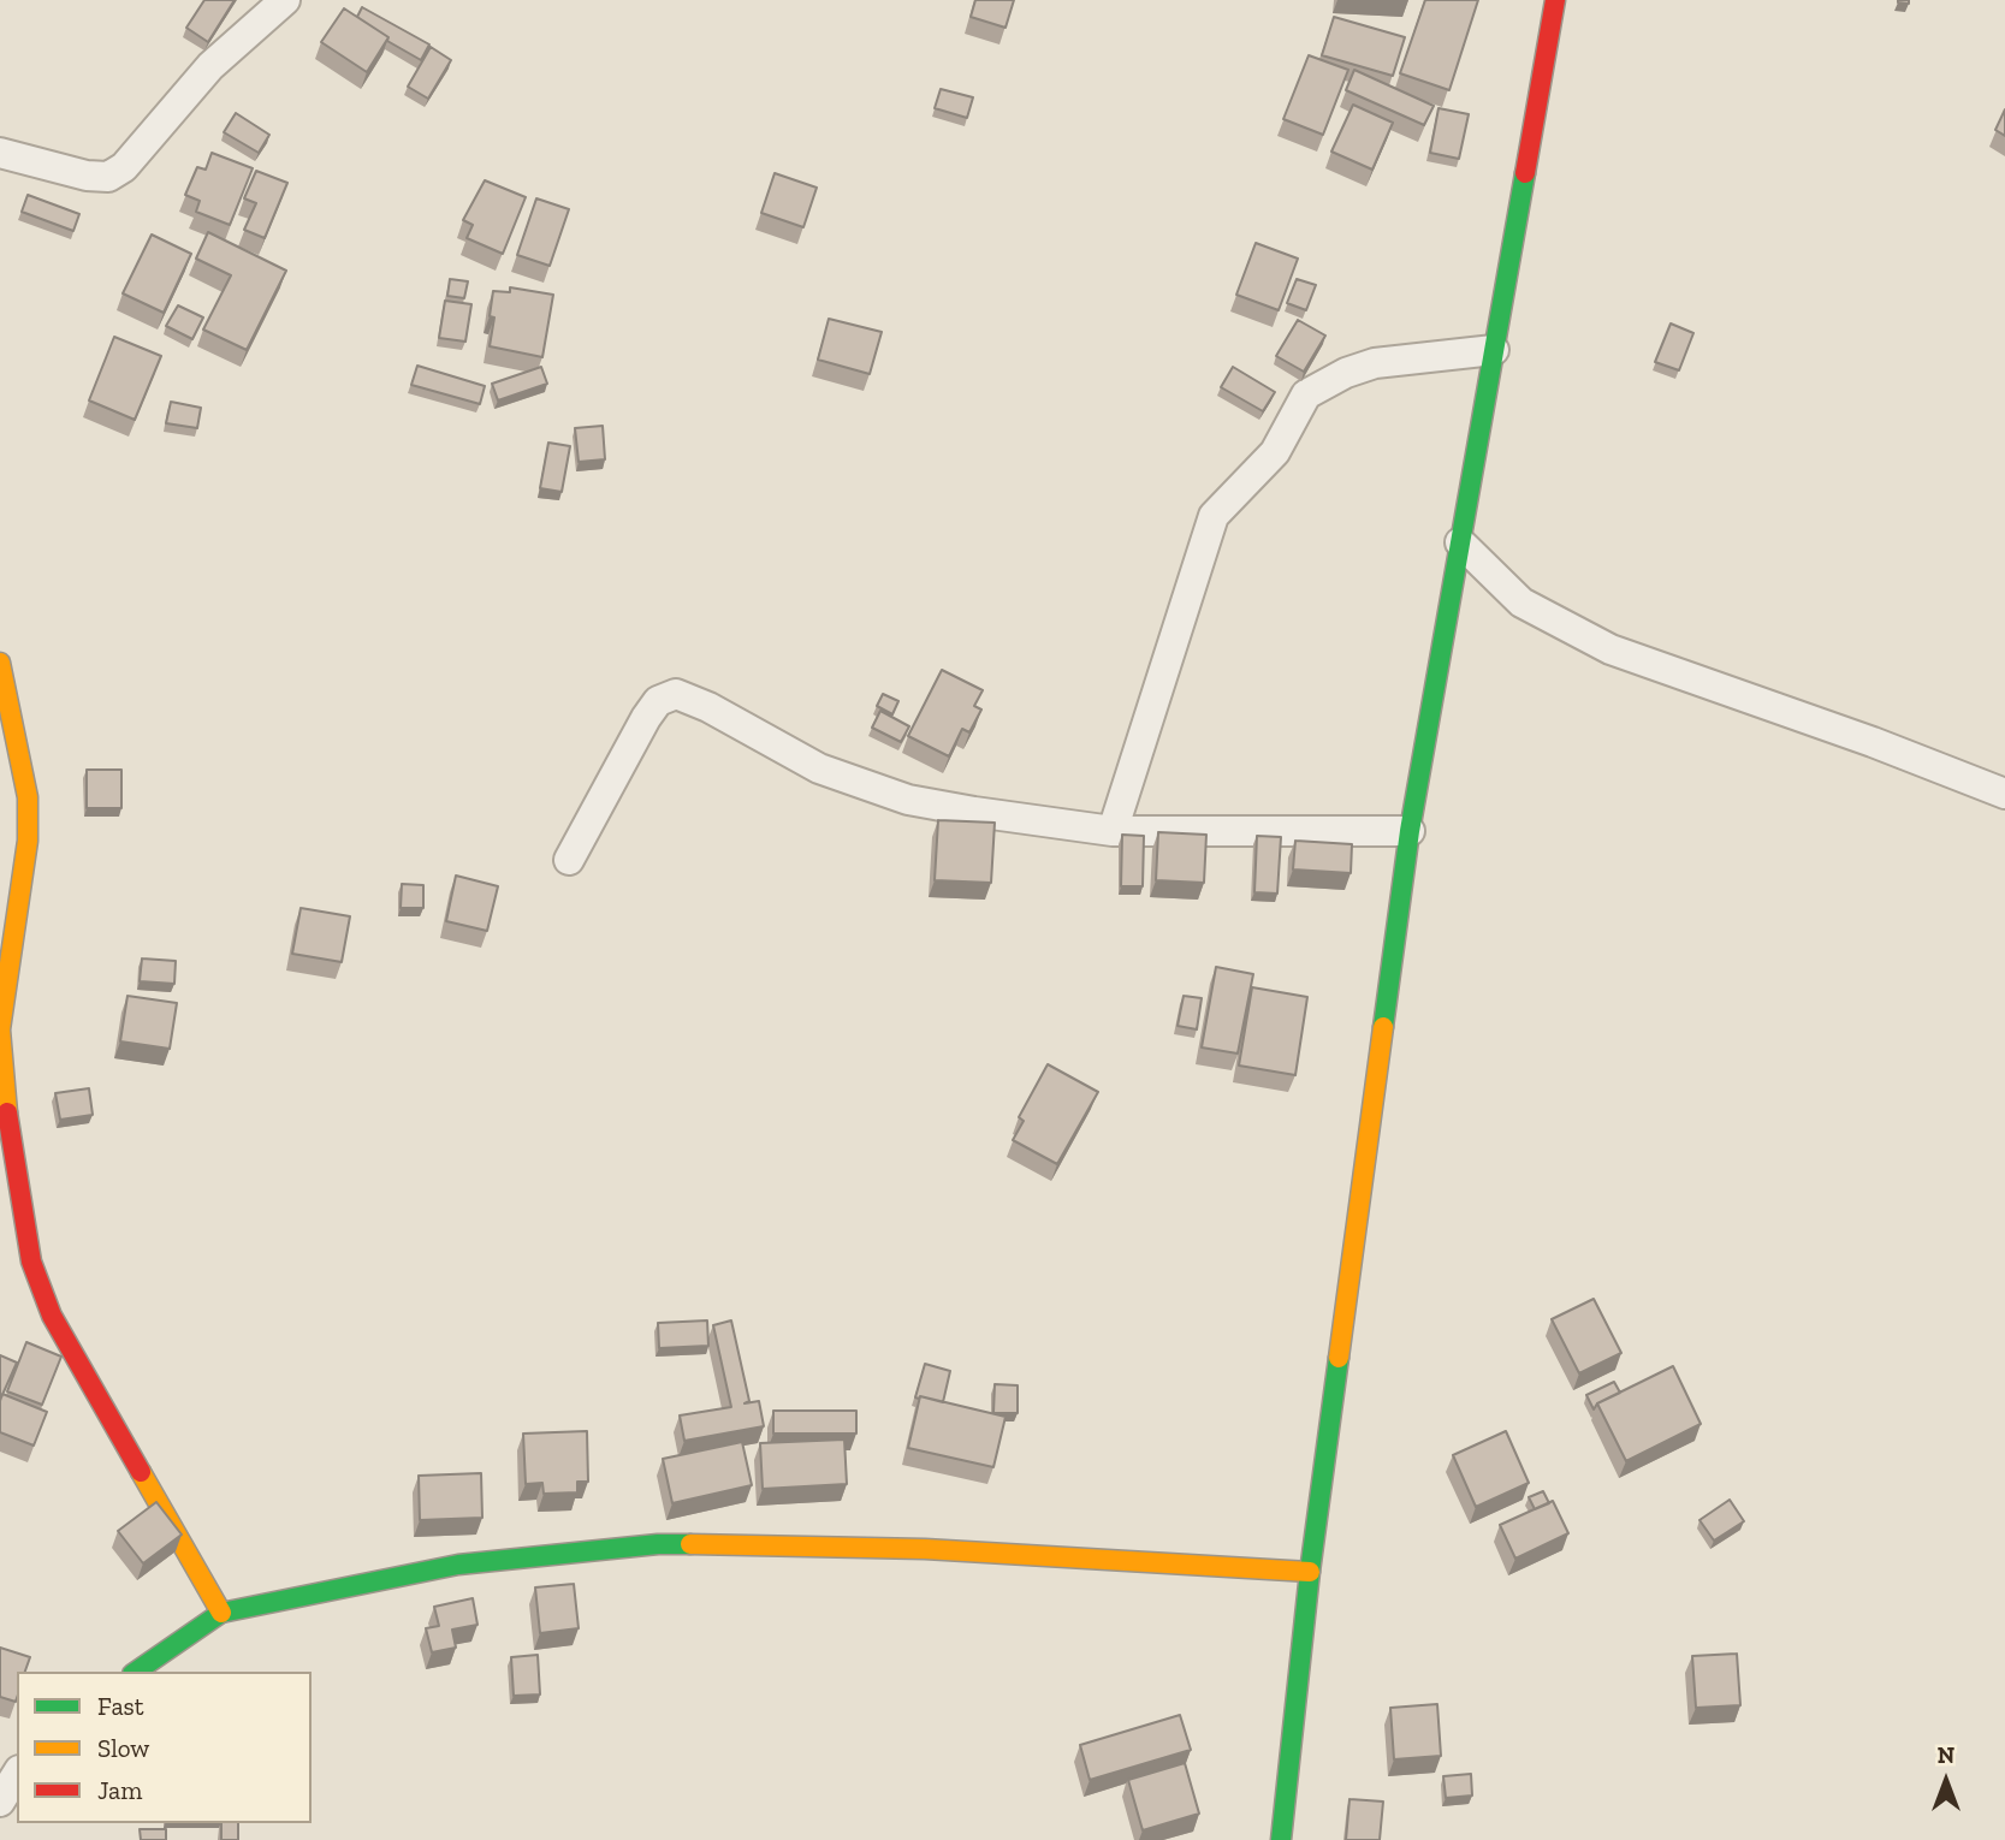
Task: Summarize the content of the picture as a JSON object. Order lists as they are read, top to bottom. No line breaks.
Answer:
{"legend":["Fast","Slow","Jam"],"north":"top"}
